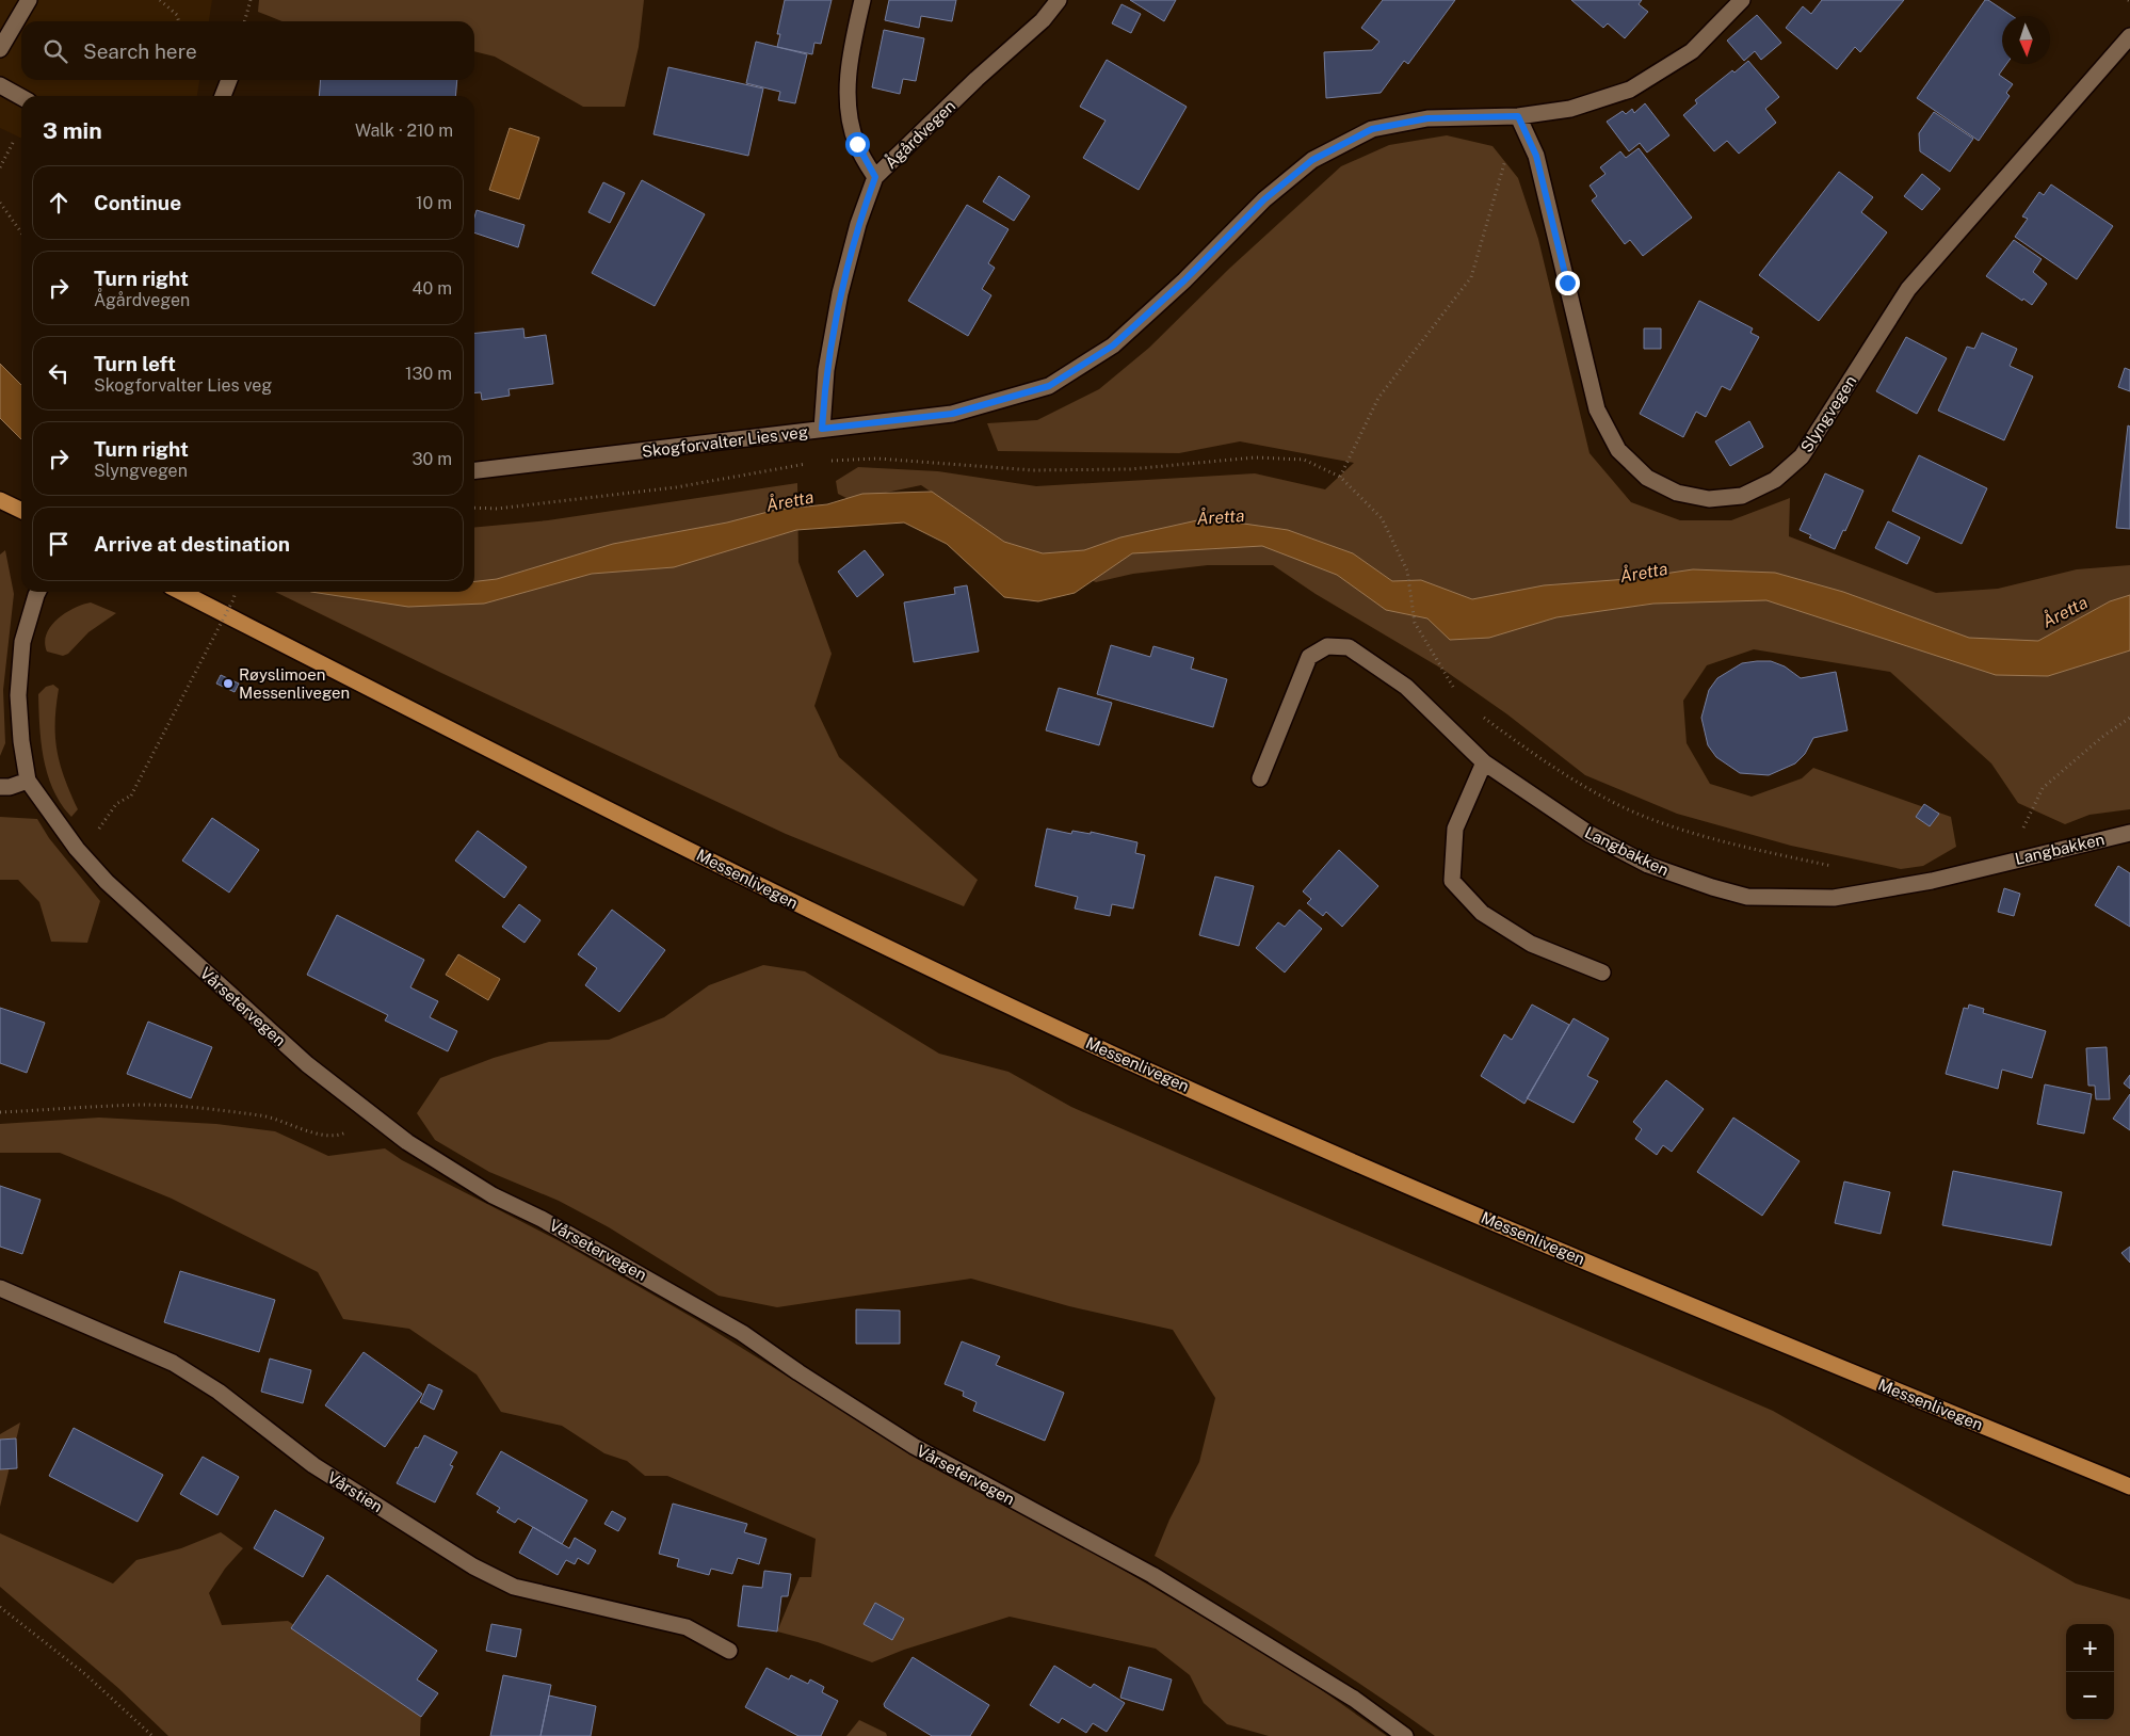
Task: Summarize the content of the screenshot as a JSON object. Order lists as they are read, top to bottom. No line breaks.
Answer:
{"streets":{"main road":["Messenlivegen"],"street":["Ågårdvegen","Slyngvegen","Skogforvalter Lies veg","Langbakken","Vårsetervegen","Vårstien"]},"crossings":[["Ågårdvegen","Skogforvalter Lies veg"],["Slyngvegen","Skogforvalter Lies veg"]],"water":["Åretta"],"places":["Røyslimoen Messenlivegen"],"north":"bottom","page":{"search":"Search here","heading":["3 min","Walk · 210 m"],"list":[["Continue","10 m"],["Turn right","Ågårdvegen","40 m"],["Turn left","Skogforvalter Lies veg","130 m"],["Turn right","Slyngvegen","30 m"],"Arrive at destination"],"map_buttons":["+","−"]}}
